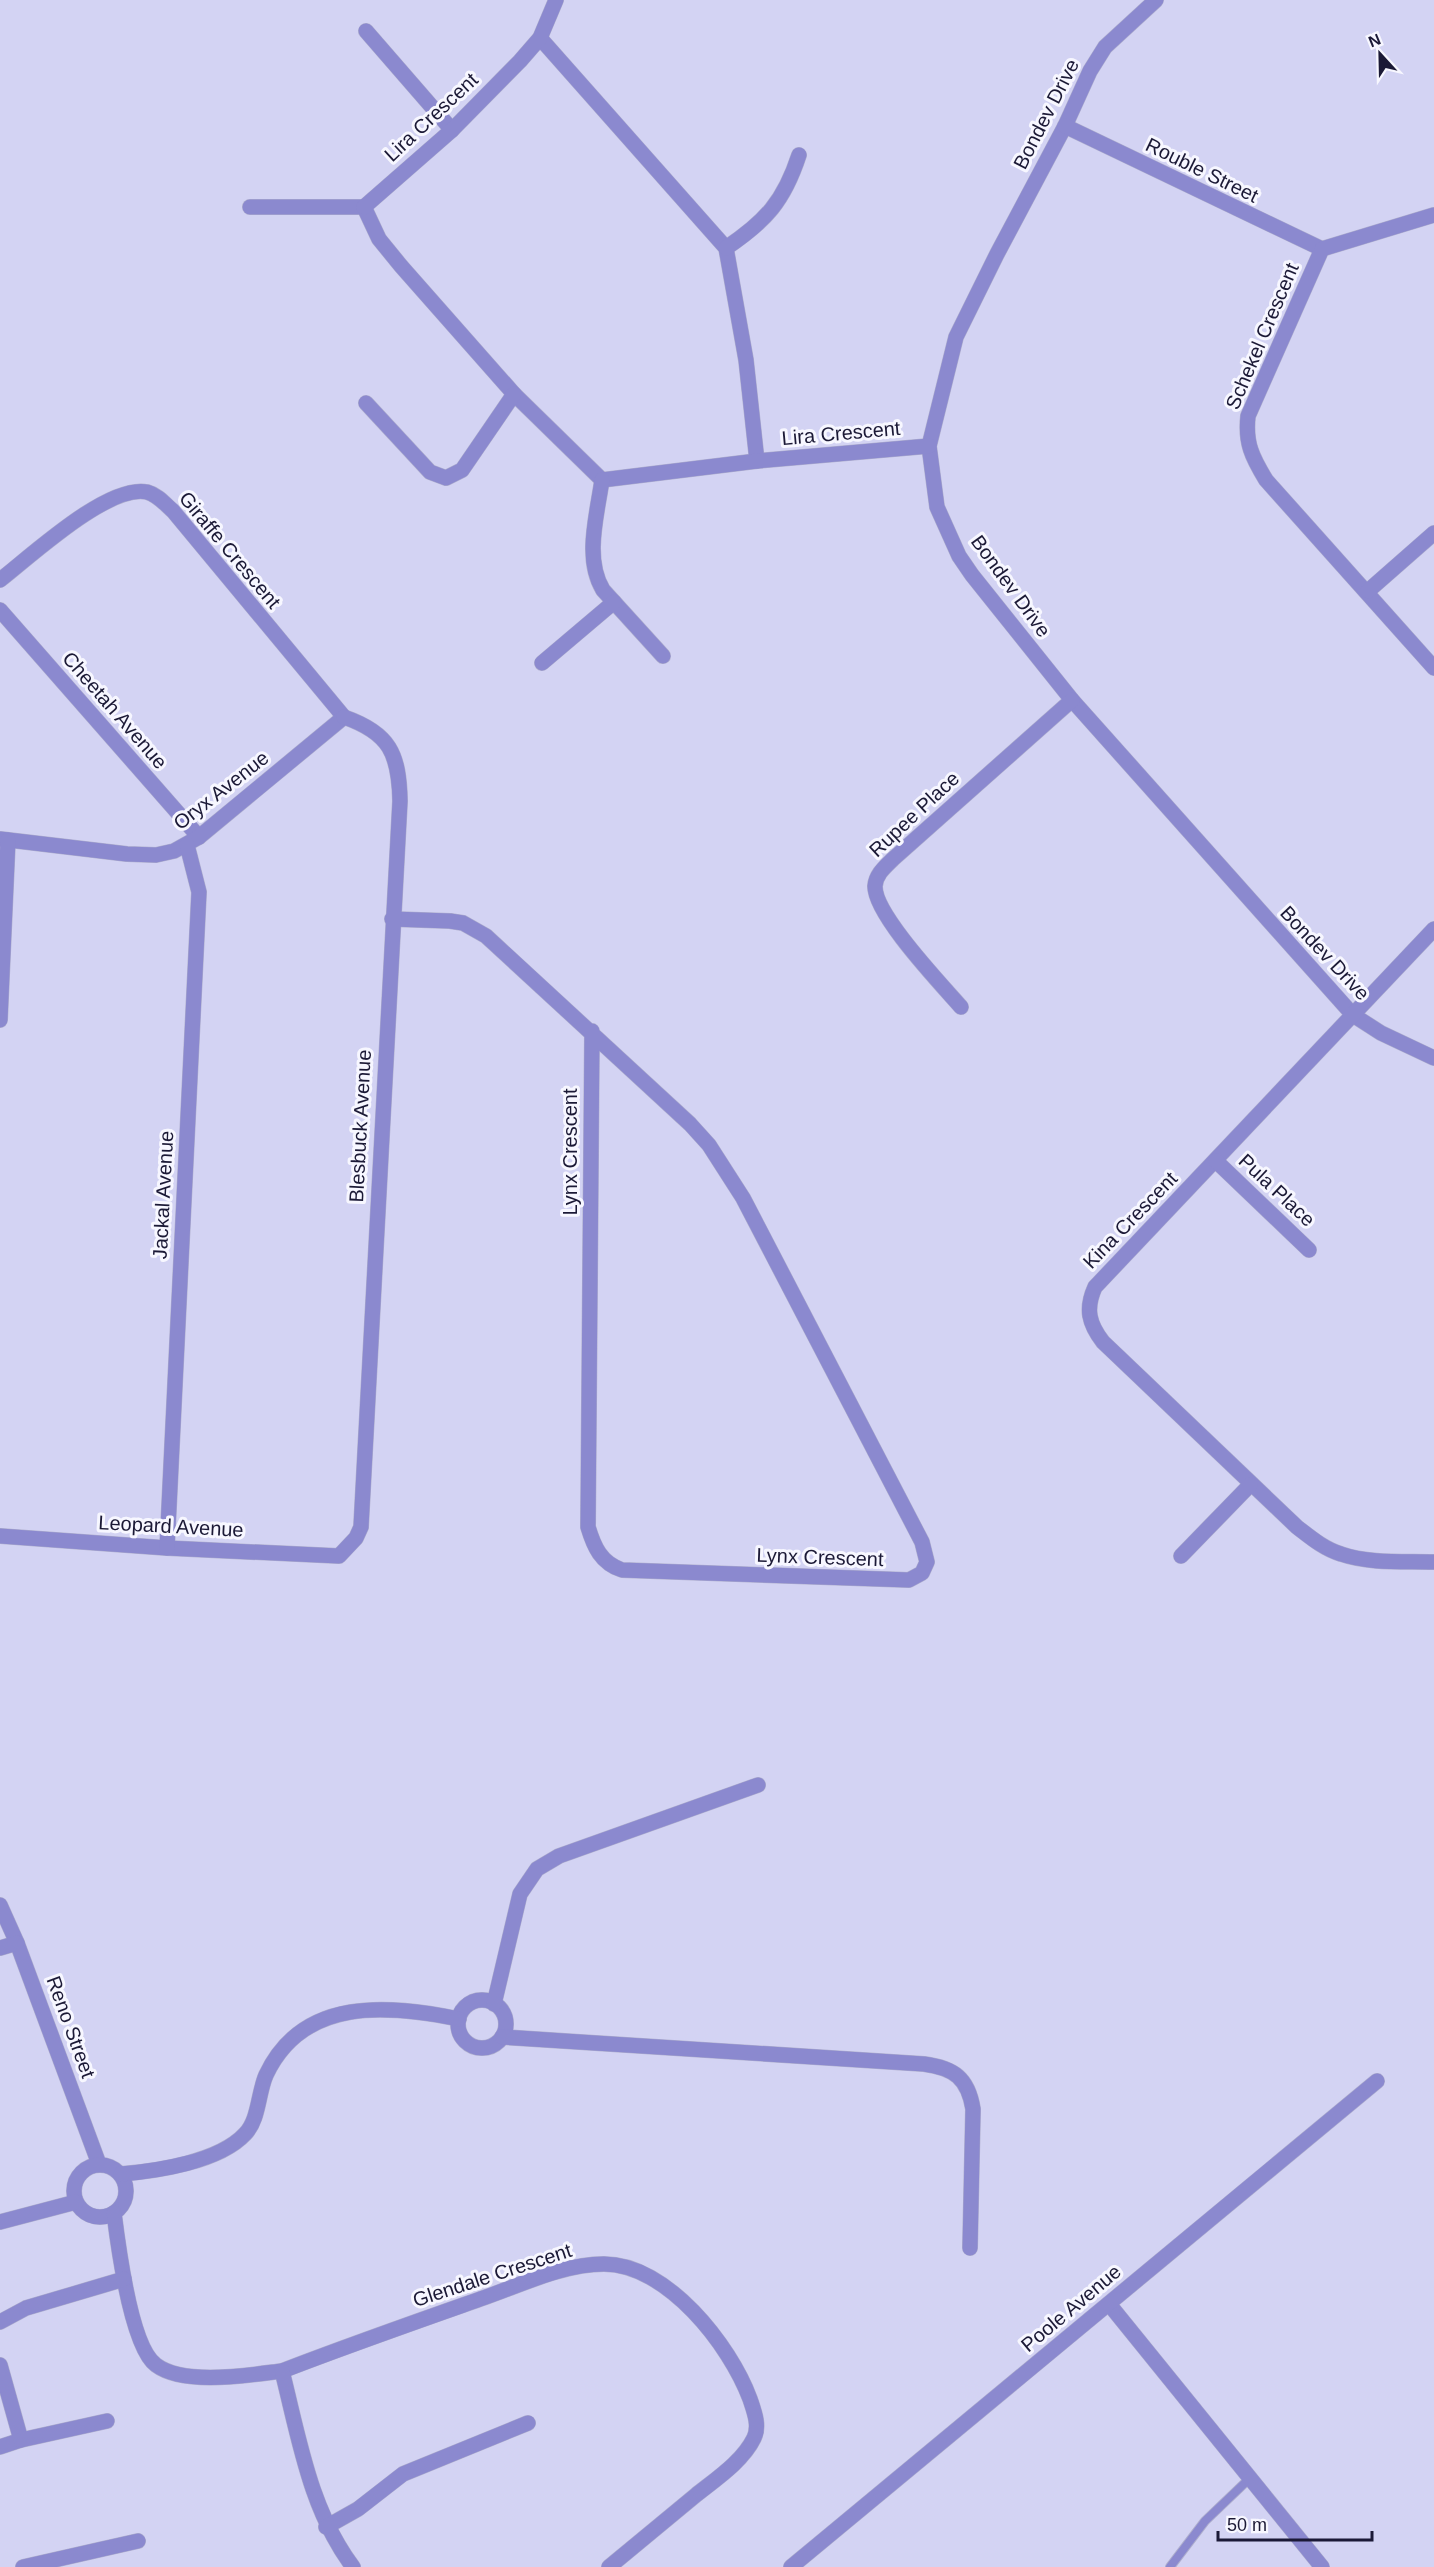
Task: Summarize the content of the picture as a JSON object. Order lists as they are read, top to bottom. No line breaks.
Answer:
{"streets":{"street":["Bondev Drive","Lira Crescent","Rouble Street","Schekel Crescent","Giraffe Crescent","Cheetah Avenue","Oryx Avenue","Rupee Place","Blesbuck Avenue","Lynx Crescent","Pula Place","Jackal Avenue","Kina Crescent","Leopard Avenue","Reno Street","Glendale Crescent","Poole Avenue"]},"crossings":[["Bondev Drive","Lira Crescent"],["Bondev Drive","Rouble Street"],["Bondev Drive","Rupee Place"],["Bondev Drive","Kina Crescent"],["Rouble Street","Schekel Crescent"],["Giraffe Crescent","Oryx Avenue"],["Giraffe Crescent","Blesbuck Avenue"],["Cheetah Avenue","Oryx Avenue"],["Cheetah Avenue","Jackal Avenue"],["Oryx Avenue","Blesbuck Avenue"],["Oryx Avenue","Jackal Avenue"],["Blesbuck Avenue","Lynx Crescent"],["Blesbuck Avenue","Leopard Avenue"],["Pula Place","Kina Crescent"],["Jackal Avenue","Leopard Avenue"],["Reno Street","Glendale Crescent"]],"scale_bar":"50 m","north":"top"}
